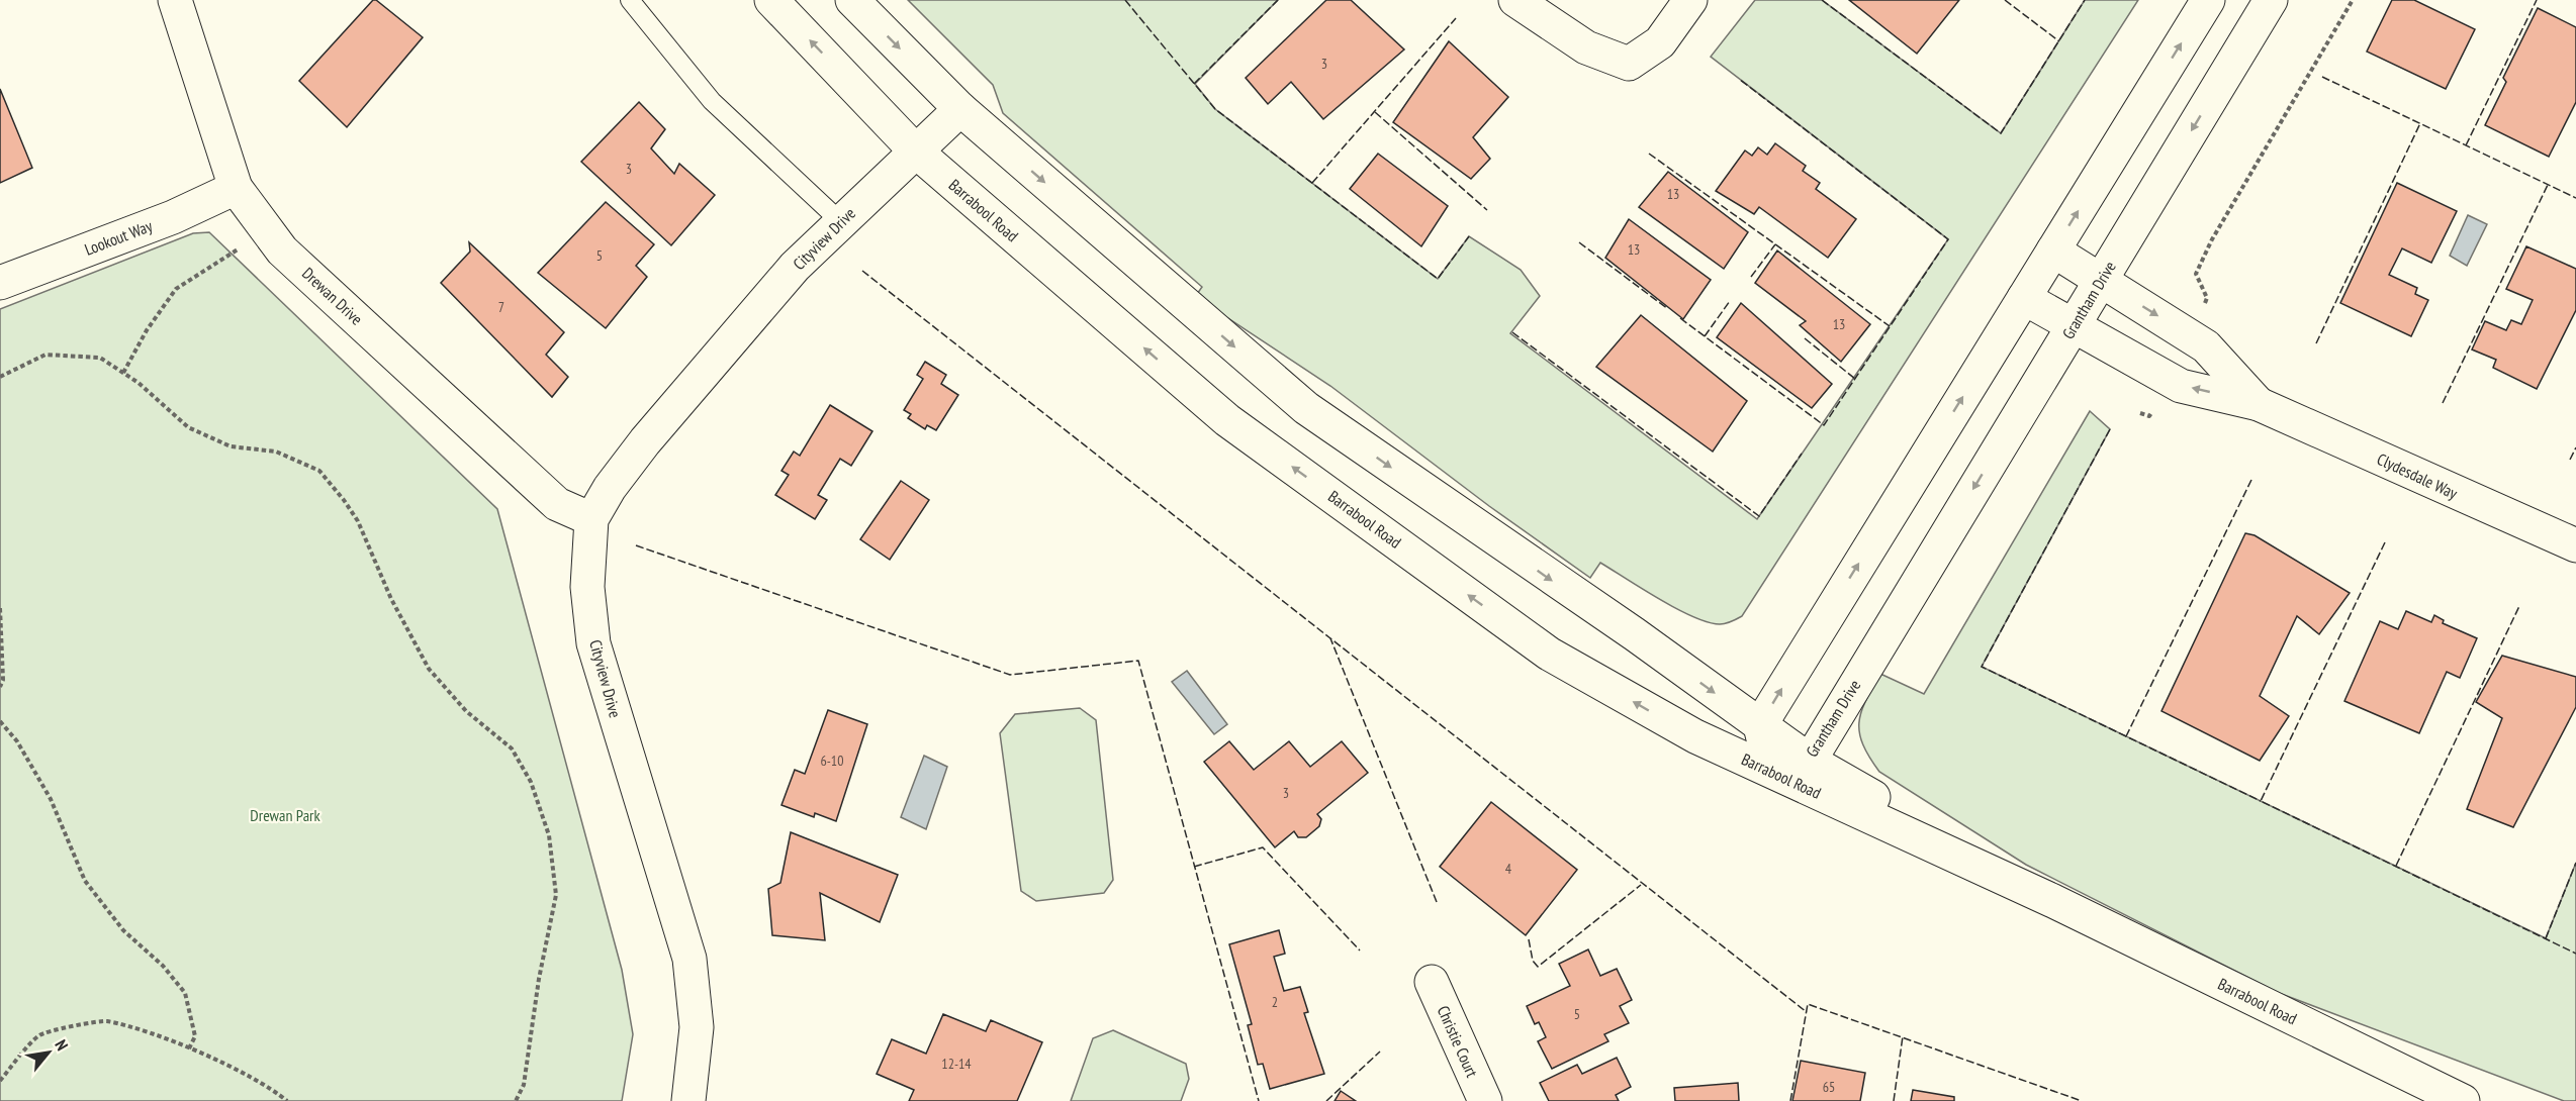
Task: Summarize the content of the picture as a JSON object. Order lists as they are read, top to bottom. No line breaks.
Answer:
{"streets":{"street":["Barrabool Road","Lookout Way","Cityview Drive","Drewan Drive","Grantham Drive","Clydesdale Way","Christie Court"]},"crossings":[["Barrabool Road","Cityview Drive"],["Barrabool Road","Grantham Drive"],["Lookout Way","Drewan Drive"],["Cityview Drive","Drewan Drive"],["Grantham Drive","Clydesdale Way"]],"parks":["Drewan Park"],"house_numbers":["3","3","13","13","5","7","13","6-10","3","4","2","5","12-14","65"],"north":"top right"}
